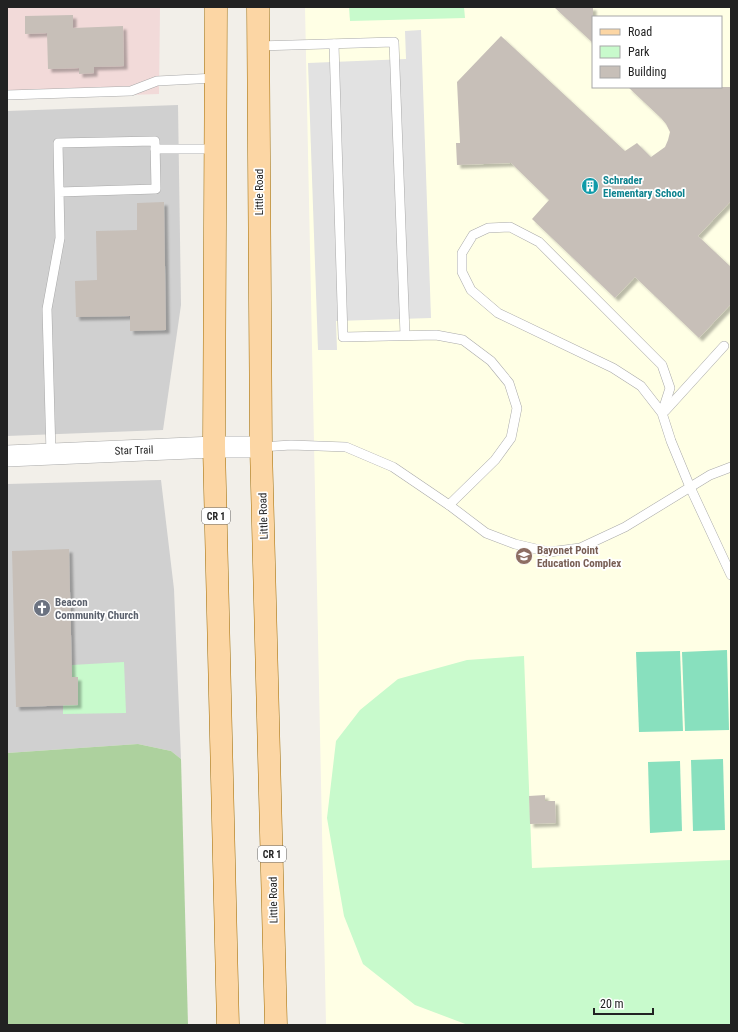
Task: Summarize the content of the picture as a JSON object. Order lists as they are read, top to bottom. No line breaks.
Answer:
{"streets":{"main road":["Little Road","CR 1"],"street":["Star Trail"]},"crossings":[["Little Road","Star Trail"],["Star Trail","CR 1"]],"places":{"building":["Schrader Elementary School"],"school or university":["Bayonet Point Education Complex"],"church":["Beacon Community Church"]},"legend":["Road","Park","Building"],"scale_bar":"20 m"}
